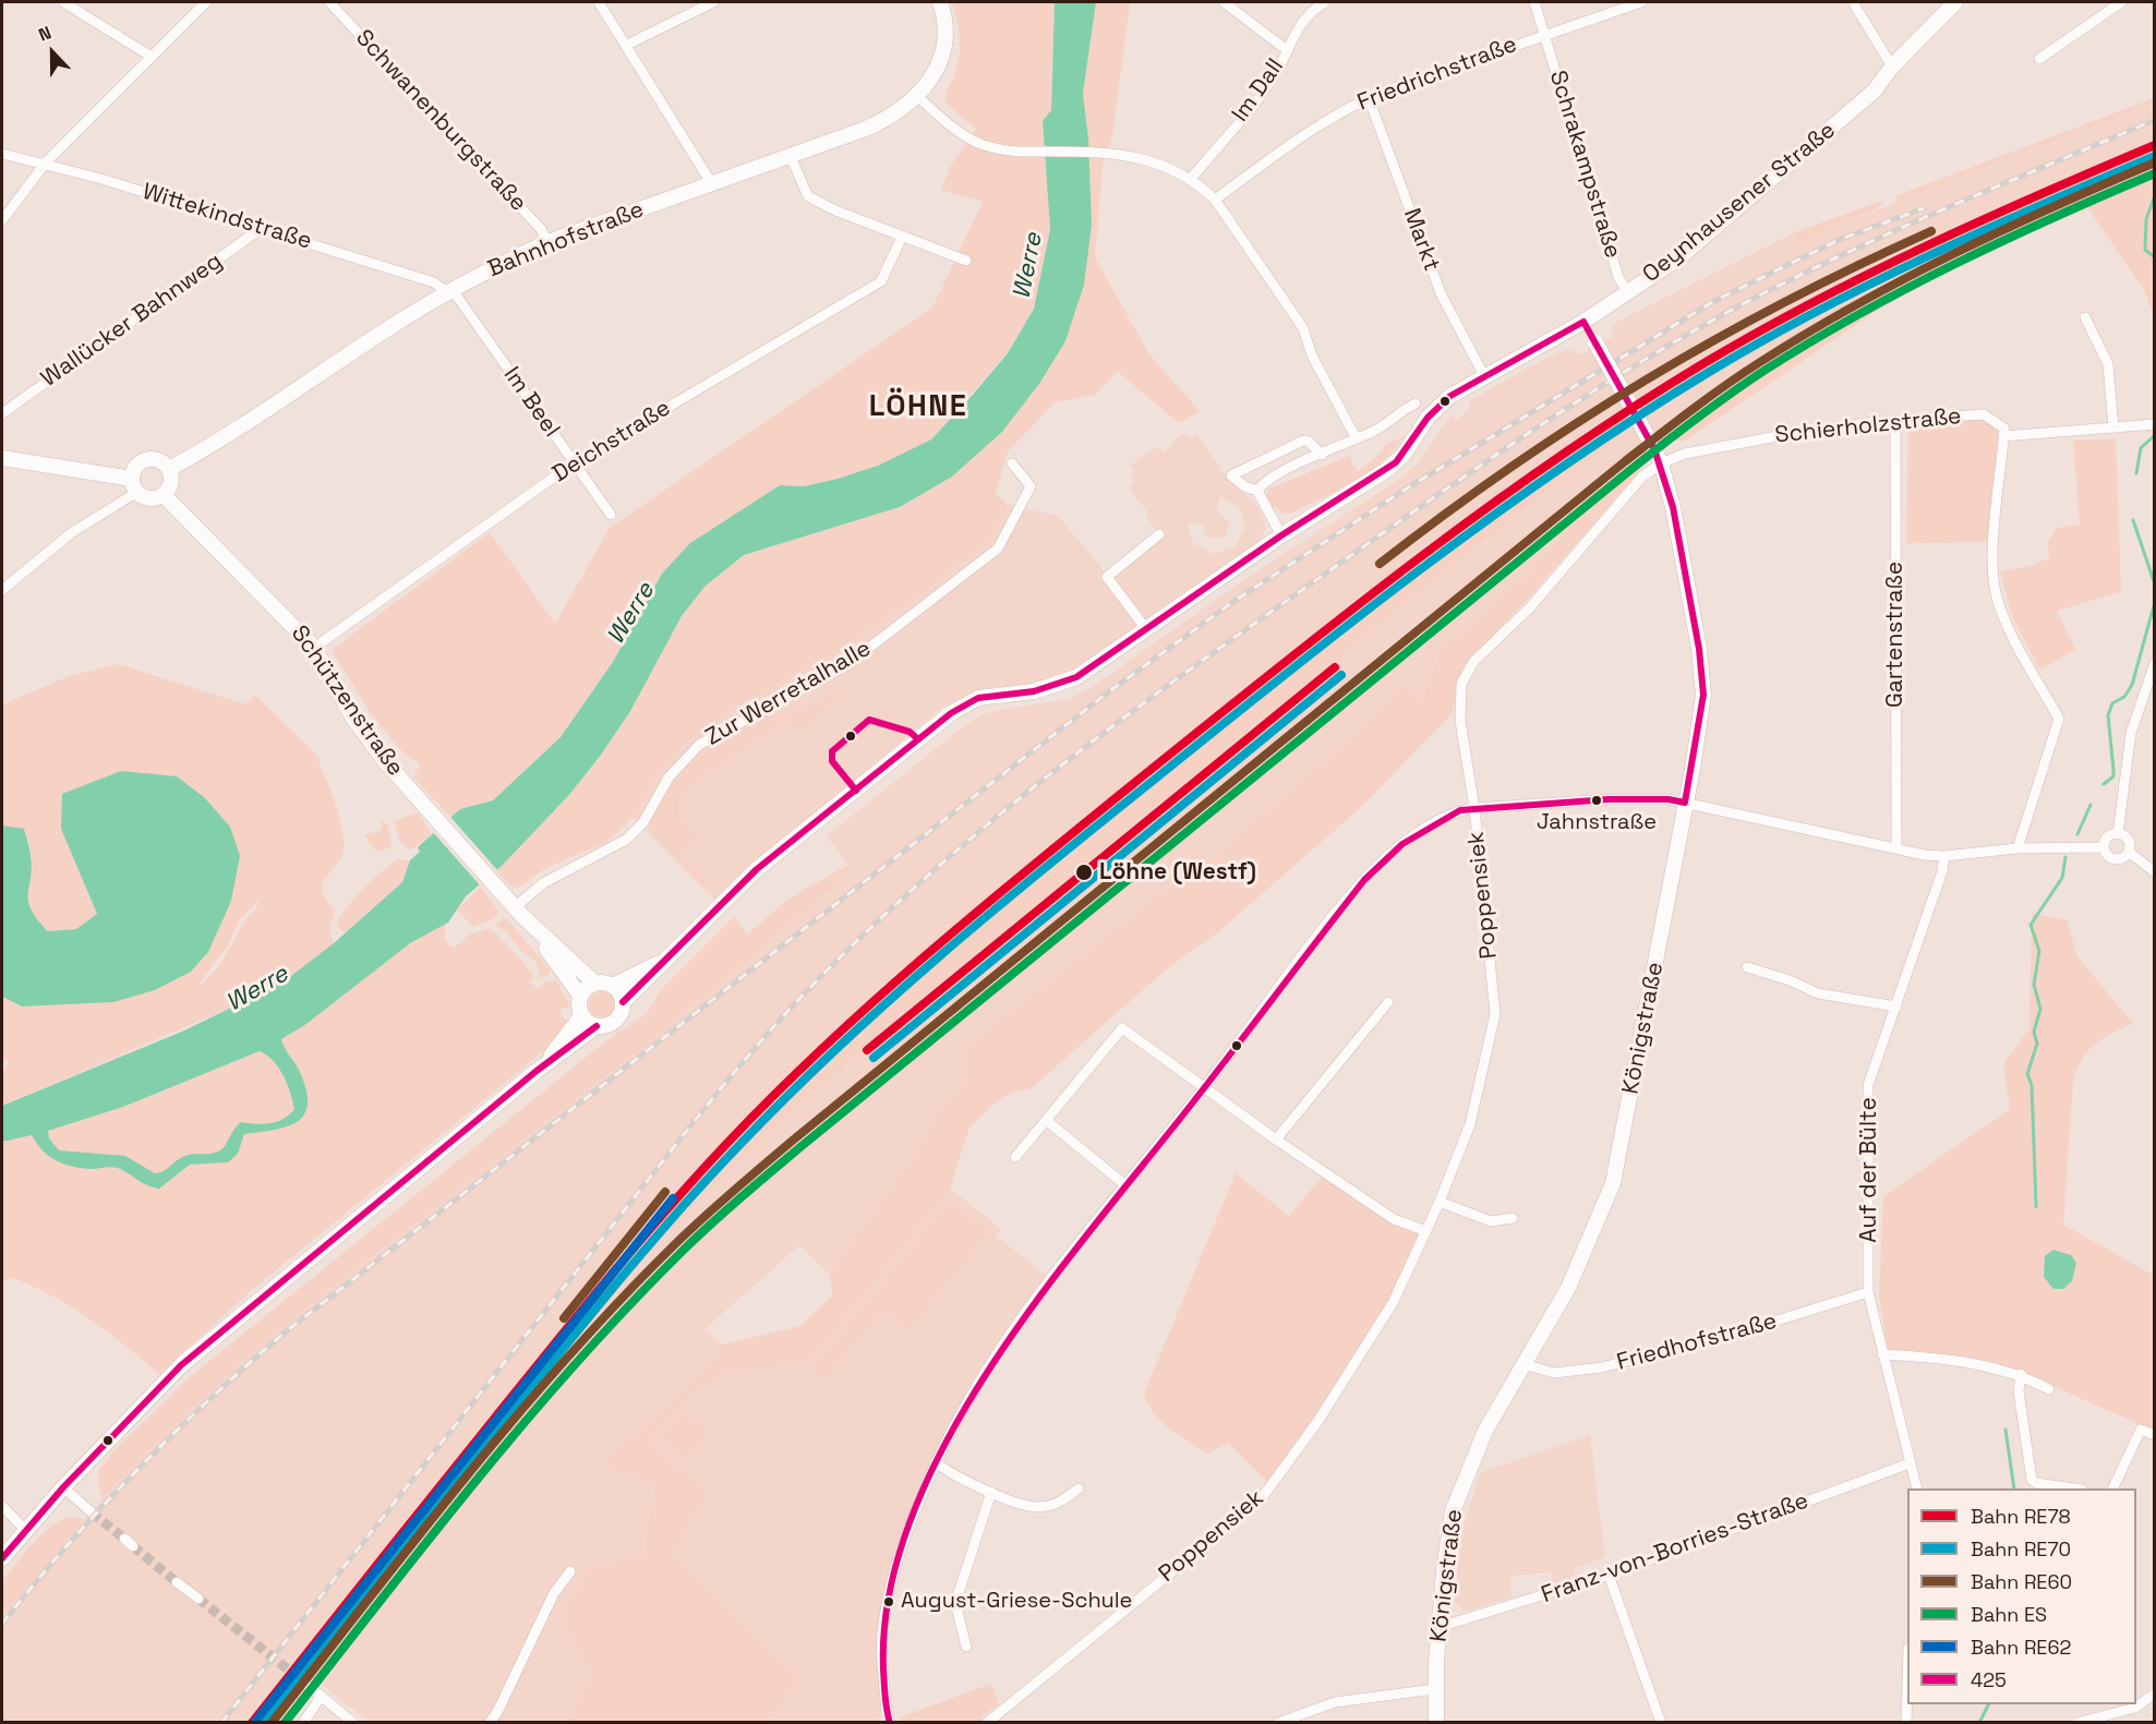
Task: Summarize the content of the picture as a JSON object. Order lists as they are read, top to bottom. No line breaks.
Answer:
{"streets":{"main road":["Oeynhausener Straße","Bahnhofstraße","Schützenstraße","Königstraße"],"street":["Friedrichstraße","Im Dall","Schwanenburgstraße","Schrakampstraße","Wittekindstraße","Markt","Wallücker Bahnweg","Im Beel","Schierholzstraße","Deichstraße","Gartenstraße","Zur Werretalhalle","Poppensiek","Auf der Bülte","Friedhofstraße","Franz-von-Borries-Straße"]},"crossings":[["Friedrichstraße","Schrakampstraße"],["Friedrichstraße","Markt"],["Schwanenburgstraße","Bahnhofstraße"],["Schrakampstraße","Oeynhausener Straße"],["Oeynhausener Straße","Markt"],["Oeynhausener Straße","Schützenstraße"],["Oeynhausener Straße","Königstraße"],["Wittekindstraße","Bahnhofstraße"],["Wittekindstraße","Wallücker Bahnweg"],["Wittekindstraße","Im Beel"],["Bahnhofstraße","Im Beel"],["Bahnhofstraße","Schützenstraße"],["Im Beel","Deichstraße"],["Schierholzstraße","Gartenstraße"],["Schierholzstraße","Poppensiek"],["Schierholzstraße","Königstraße"],["Deichstraße","Schützenstraße"],["Zur Werretalhalle","Schützenstraße"],["Poppensiek","Königstraße"],["Königstraße","Friedhofstraße"],["Königstraße","Franz-von-Borries-Straße"],["Auf der Bülte","Friedhofstraße"],["Auf der Bülte","Franz-von-Borries-Straße"]],"districts":["LÖHNE"],"water":["Werre"],"places":["Jahnstraße","Löhne (Westf)","August-Griese-Schule"],"lines":["rail line RE78","rail line RE70","rail line RE60","rail line ES","transit line 425","rail line RE62"],"legend":["Bahn RE78","Bahn RE70","Bahn RE60","Bahn ES","Bahn RE62","425"],"north":"top"}
